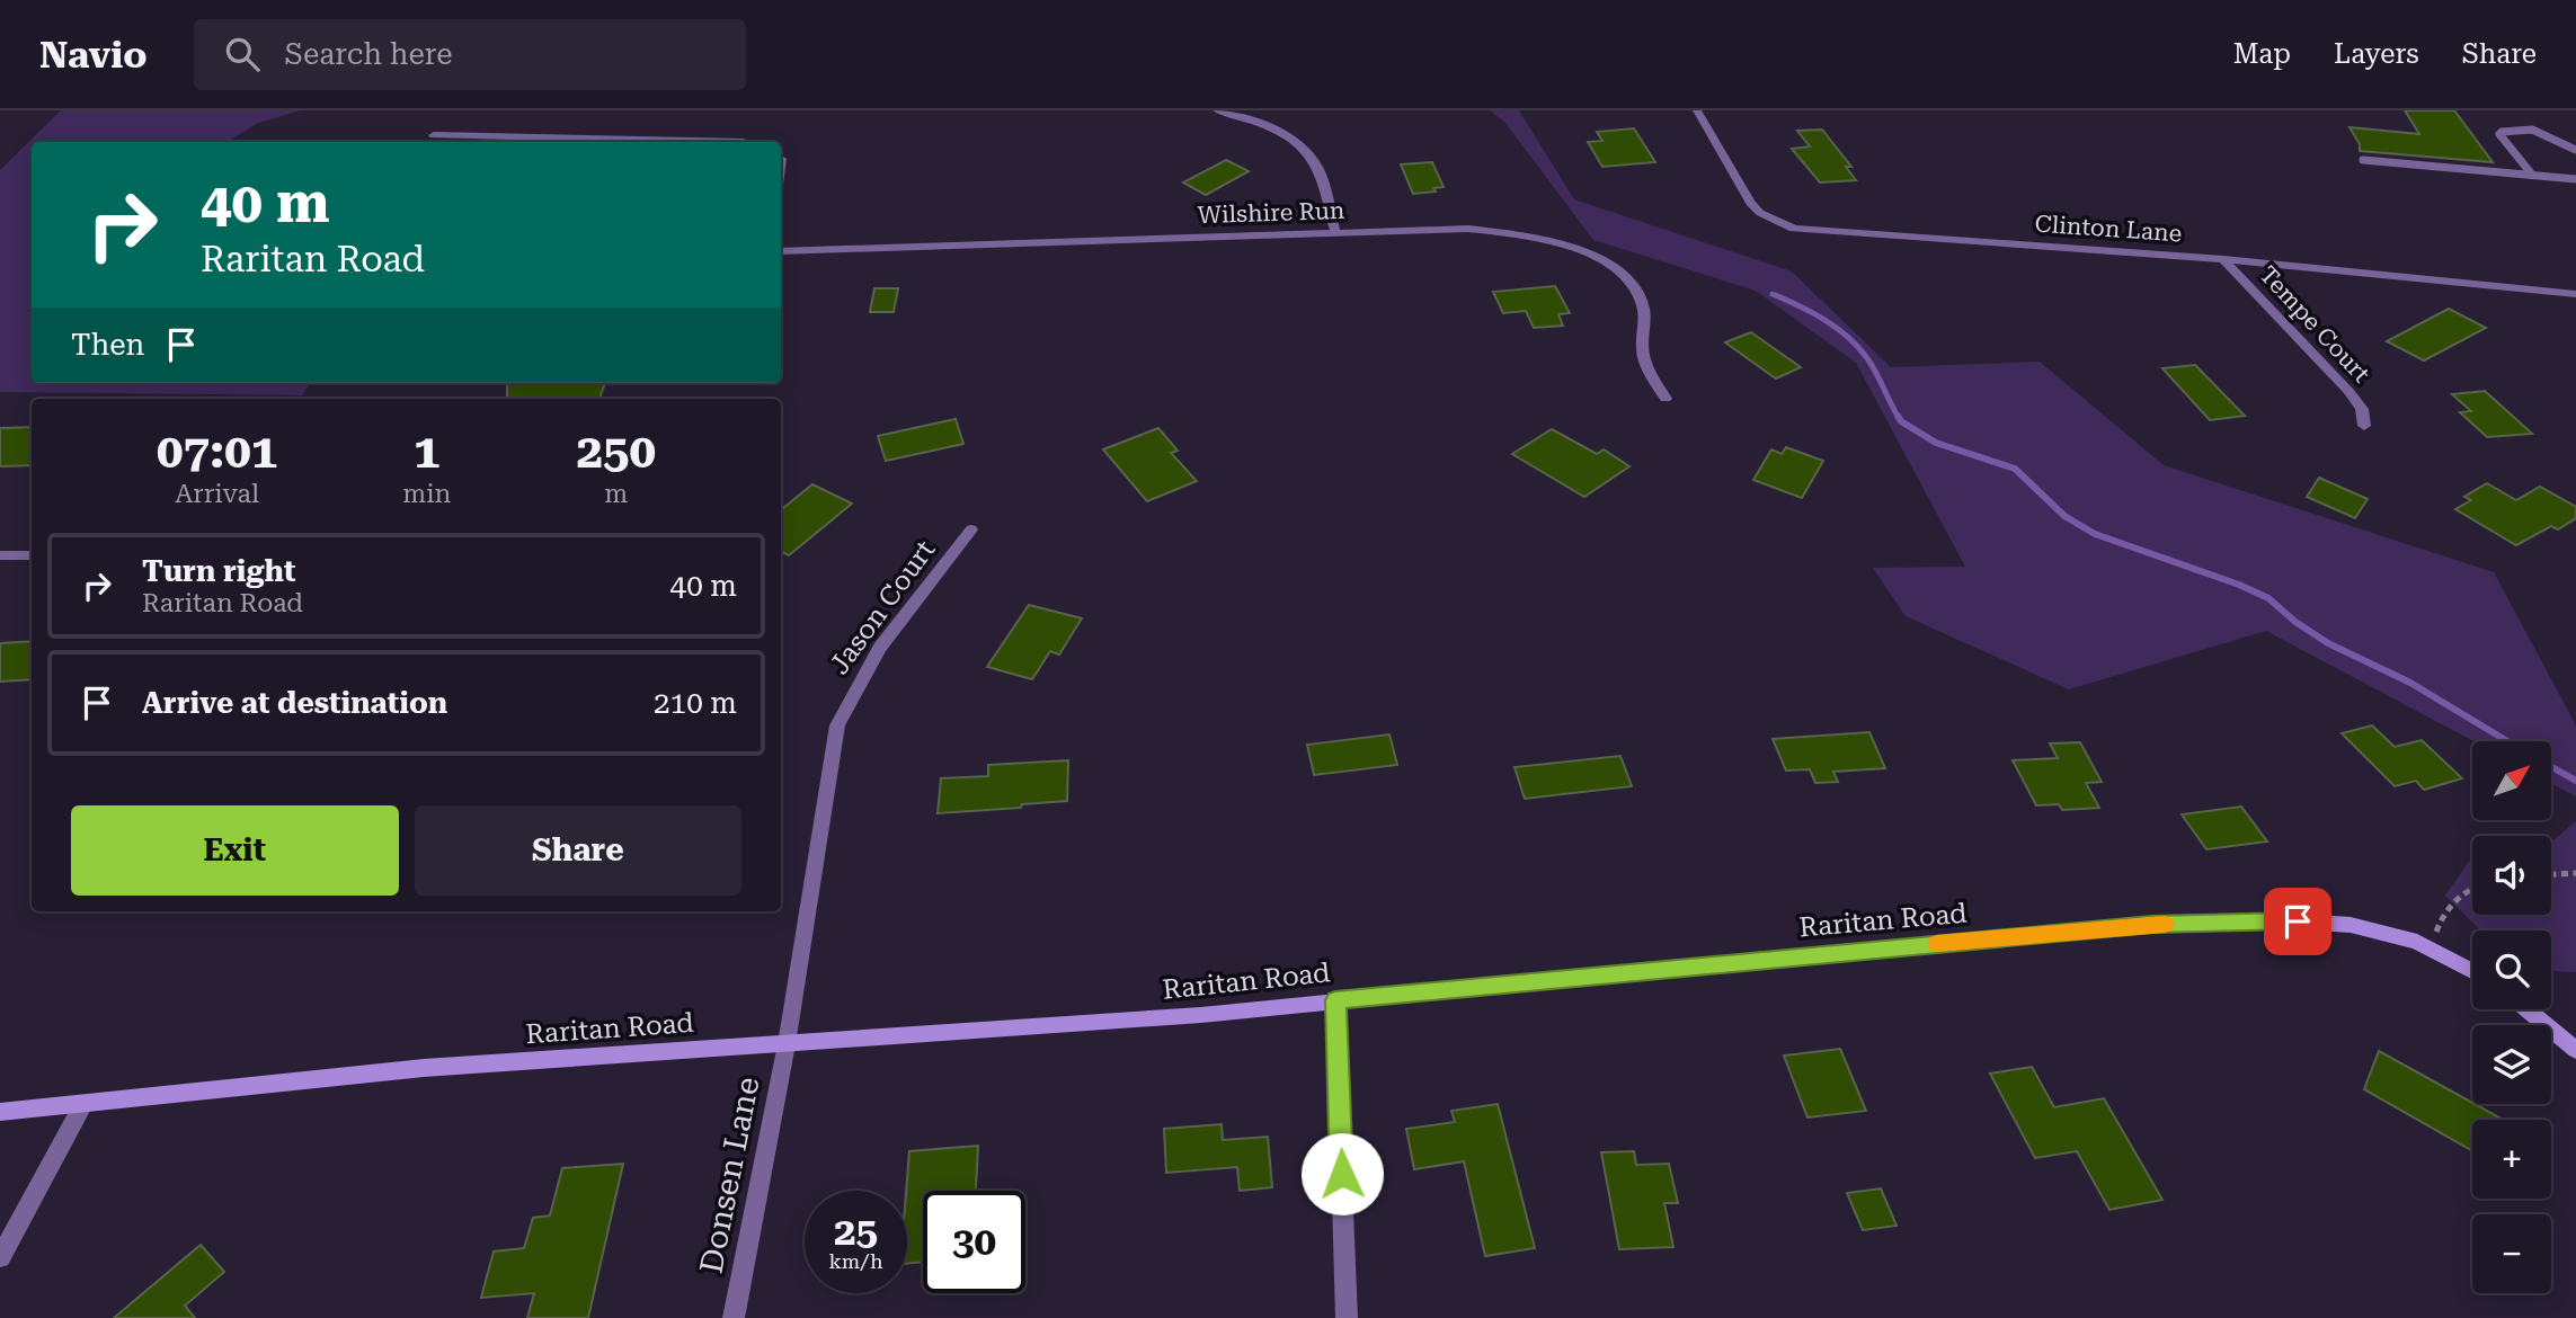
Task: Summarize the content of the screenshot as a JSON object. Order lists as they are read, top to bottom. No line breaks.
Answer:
{"streets":{"street":["Wilshire Run","Clinton Lane","Tempe Court","Jason Court","Raritan Road","Donsen Lane"]},"crossings":[["Clinton Lane","Tempe Court"],["Jason Court","Raritan Road"],["Jason Court","Donsen Lane"],["Raritan Road","Donsen Lane"]],"north":"top right","page":{"header":"Navio","search":"Search here","nav":["Map","Layers","Share"],"turn":["40 m","Raritan Road"],"then":"Then","eta":["07:01","Arrival","1","min","250","m"],"list":[{"name":"Turn right","note":"Raritan Road","value":"40 m"},{"name":"Arrive at destination","value":"210 m"}],"map_buttons":["+","−"],"buttons":["Exit","Share"],"speed":"25 km/h","limit":"30"}}
